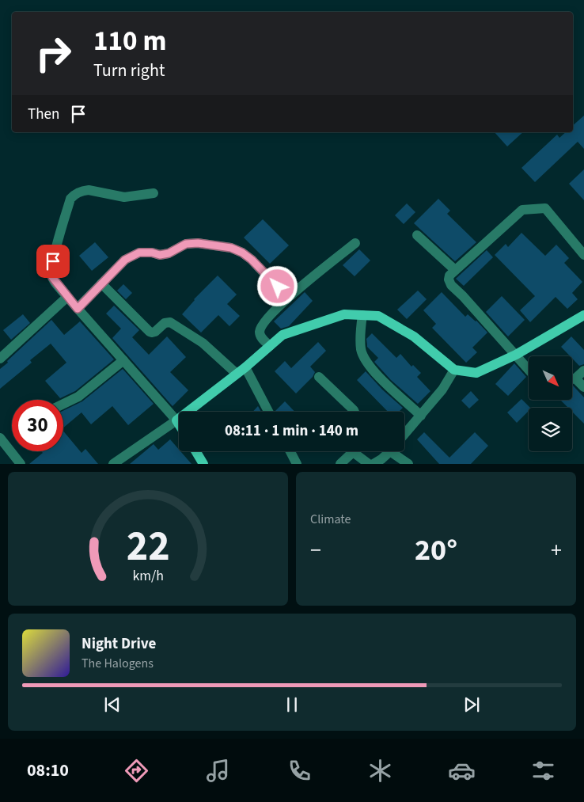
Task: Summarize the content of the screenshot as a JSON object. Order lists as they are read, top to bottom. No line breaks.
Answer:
{"north":"bottom right","page":{"turn":["110 m","Turn right"],"then":"Then","limit":"30","trip":"08:11 · 1 min · 140 m","tile":"Climate","heat":["−","20°","+"],"song":["Night Drive","The Halogens"],"tabs":"08:10","gauge":["22","km/h"]}}
